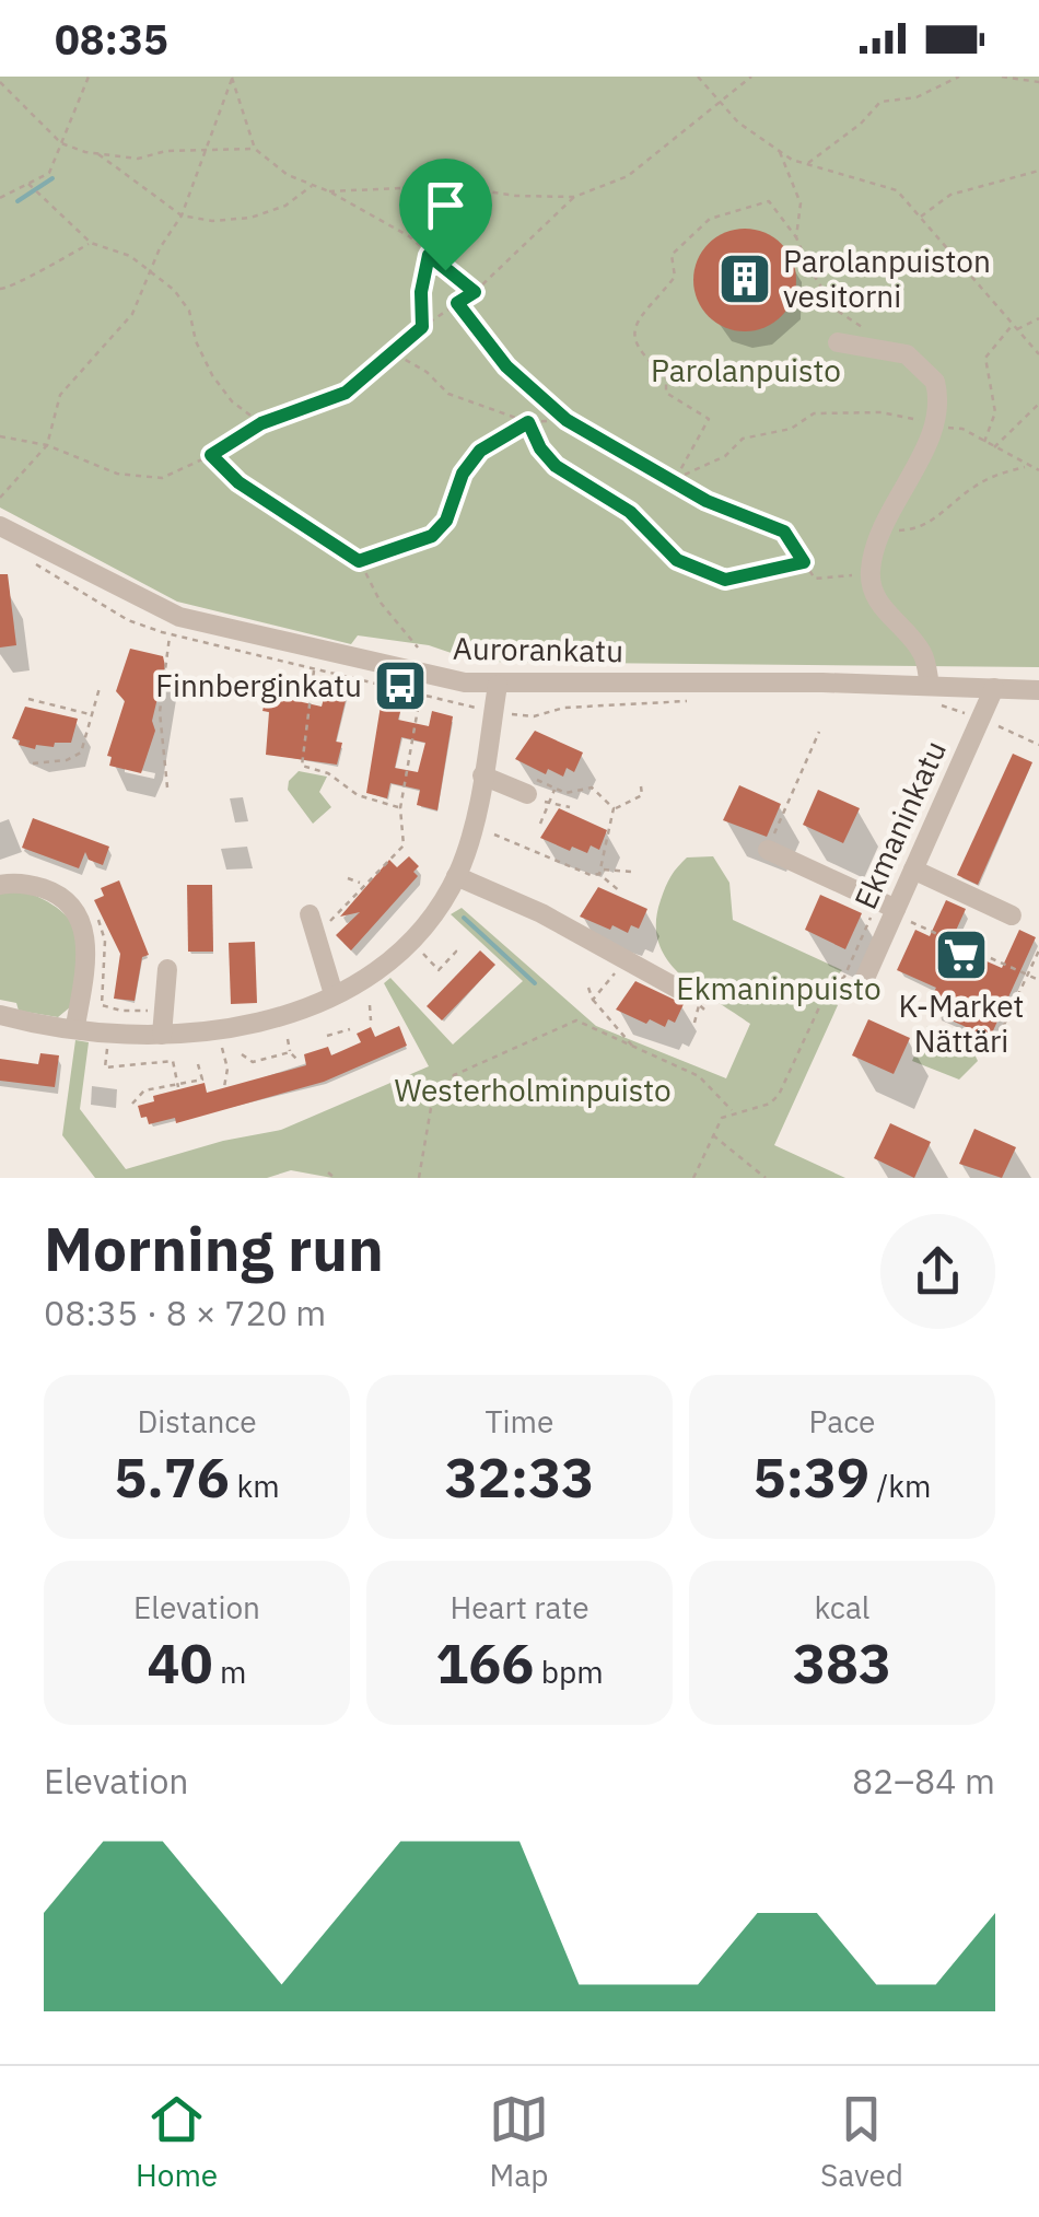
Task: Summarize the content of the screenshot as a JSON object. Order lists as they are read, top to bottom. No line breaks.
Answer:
{"streets":{"street":["Aurorankatu","Ekmaninkatu"]},"crossings":[["Aurorankatu","Ekmaninkatu"]],"parks":["Parolanpuisto","Ekmaninpuisto","Westerholminpuisto"],"places":{"building":["Parolanpuiston vesitorni"],"bus stop":["Finnberginkatu"],"supermarket":["K-Market Nättäri"]},"page":{"status":"08:35","heading":["Morning run","08:35 · 8 × 720 m"],"stats":[["Distance","5.76 km"],["Time","32:33"],["Pace","5:39 /km"],["Elevation","40 m"],["Heart rate","166 bpm"],["kcal","383"]],"chart":["Elevation","82–84 m"],"tabs":["Home","Map","Saved"]}}
